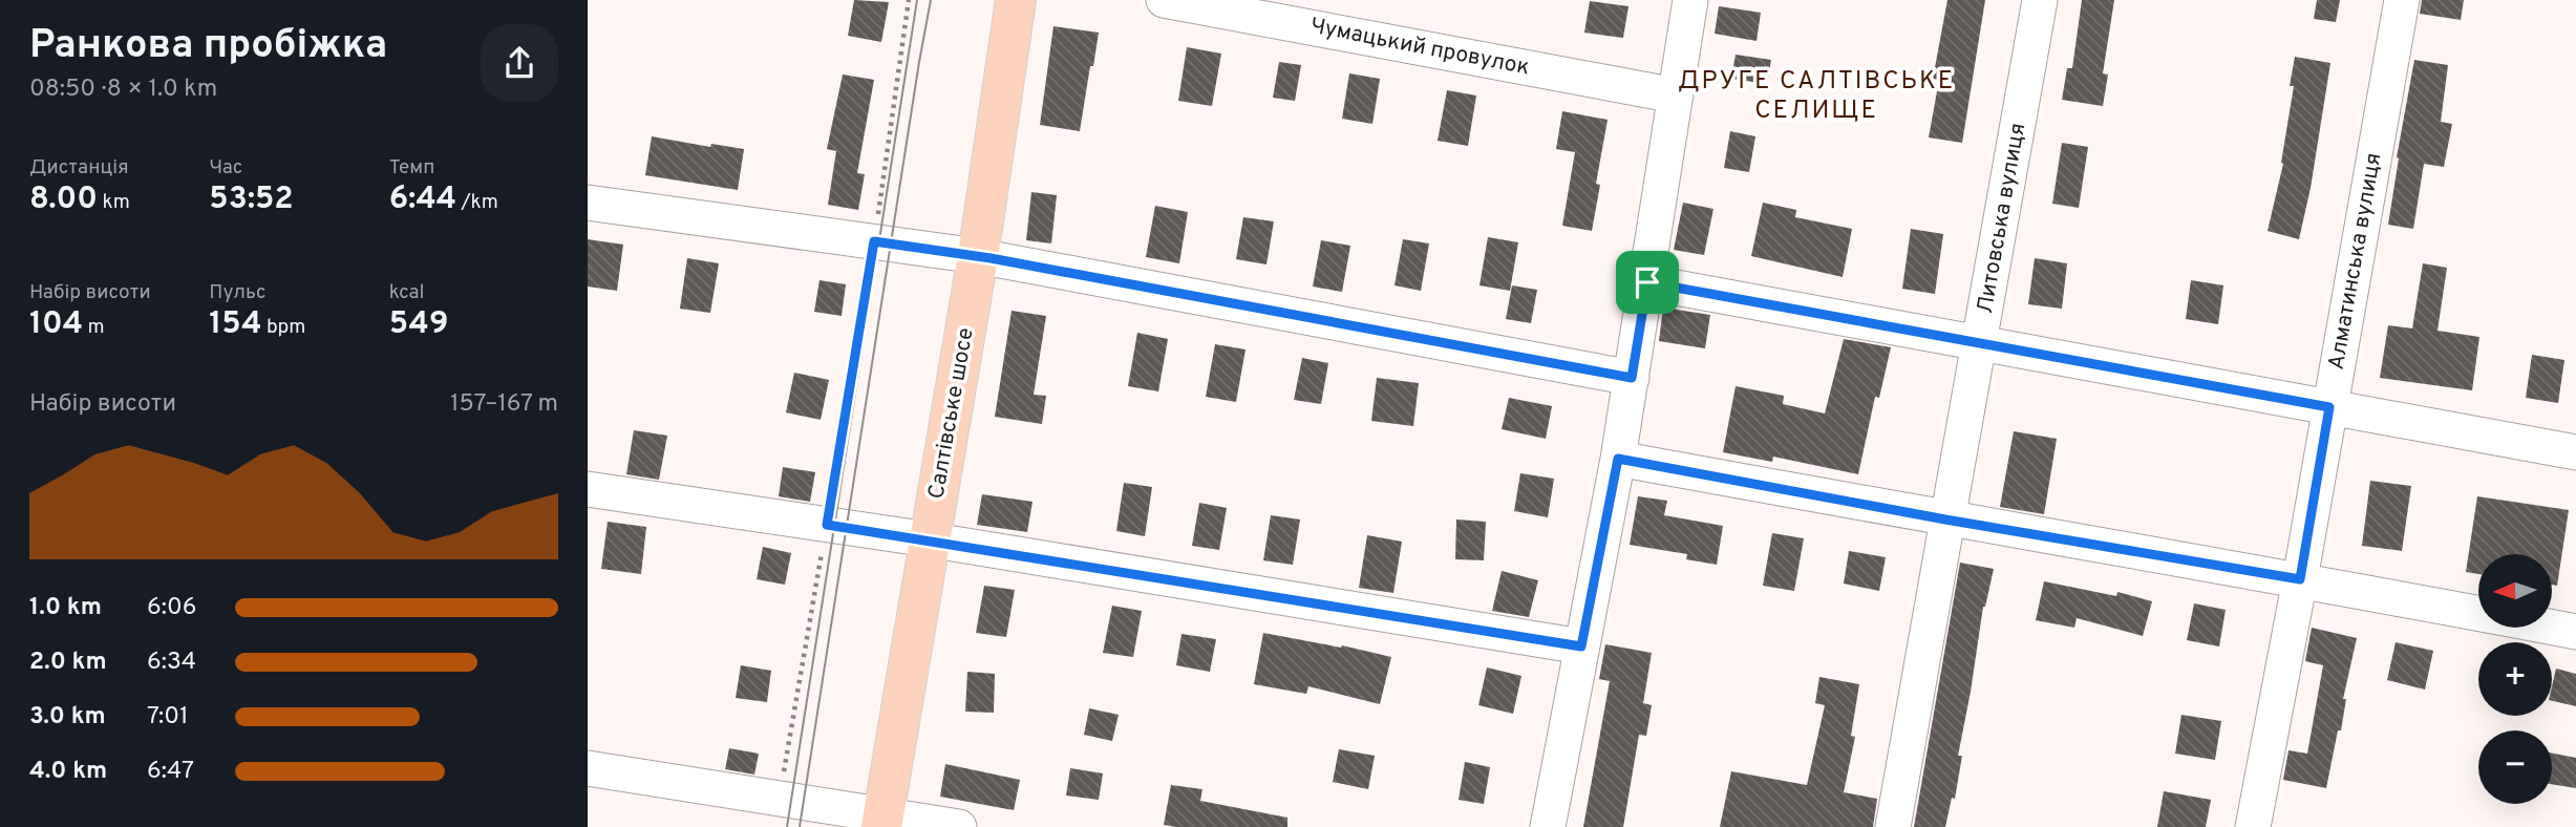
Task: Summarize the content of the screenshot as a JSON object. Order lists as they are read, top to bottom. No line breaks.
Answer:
{"streets":{"main road":["Салтівське шосе"],"street":["Чумацький провулок","Литовська вулиця","Алматинська вулиця"]},"districts":["ДРУГЕ САЛТІВСЬКЕ СЕЛИЩЕ"],"north":"left","page":{"heading":["Ранкова пробіжка","08:50 · 8 × 1.0 km"],"stats":[["Дистанція","8.00 km"],["Час","53:52"],["Темп","6:44 /km"],["Набір висоти","104 m"],["Пульс","154 bpm"],["kcal","549"]],"chart":["Набір висоти","157–167 m"],"map_buttons":["+","−"],"list":[{"name":"1.0 km","note":"6:06"},{"name":"2.0 km","note":"6:34"},{"name":"3.0 km","note":"7:01"},{"name":"4.0 km","note":"6:47"}]}}
